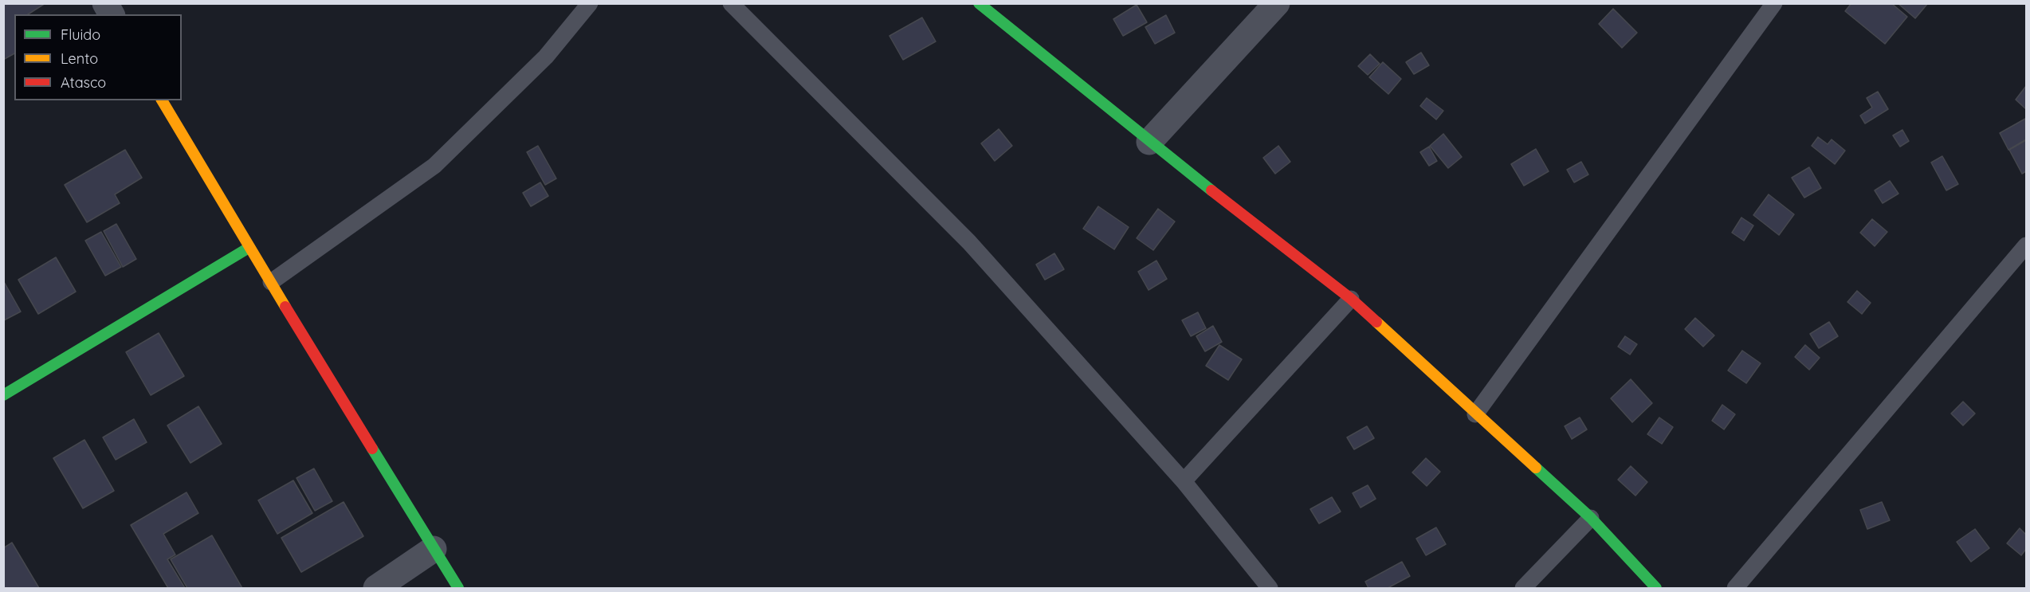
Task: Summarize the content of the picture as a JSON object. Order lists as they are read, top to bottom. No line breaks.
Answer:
{"legend":["Fluido","Lento","Atasco"]}
